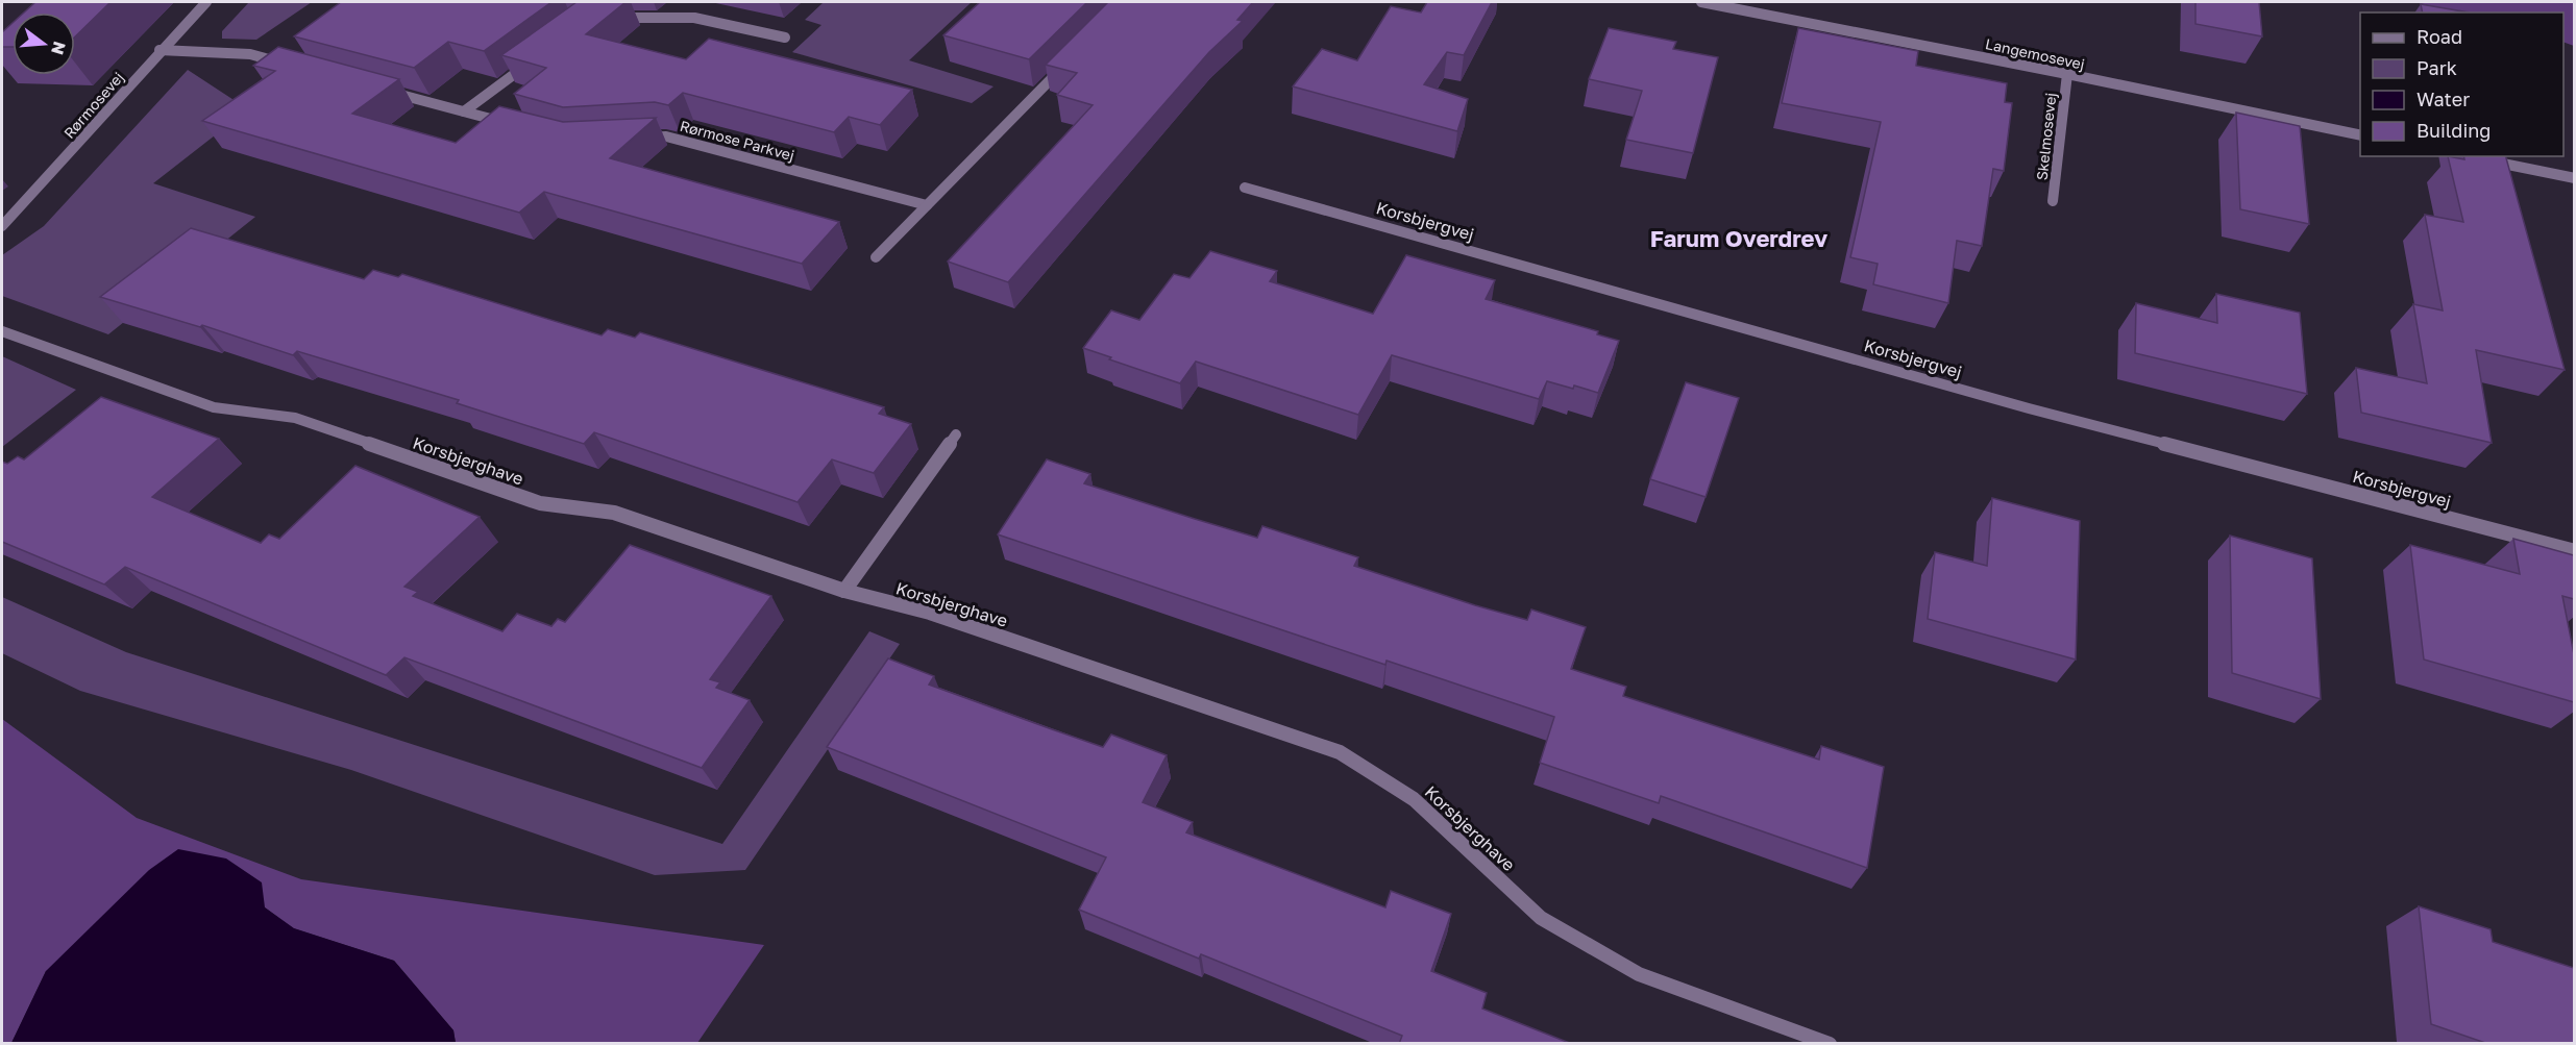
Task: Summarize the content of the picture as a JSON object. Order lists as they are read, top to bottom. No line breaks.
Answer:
{"streets":{"street":["Langemosevej","Rørmosevej","Skelmosevej","Rørmose Parkvej","Korsbjergvej","Korsbjerghave"]},"crossings":[["Langemosevej","Skelmosevej"]],"districts":["Farum Overdrev"],"legend":["Road","Park","Water","Building"],"north":"right"}
